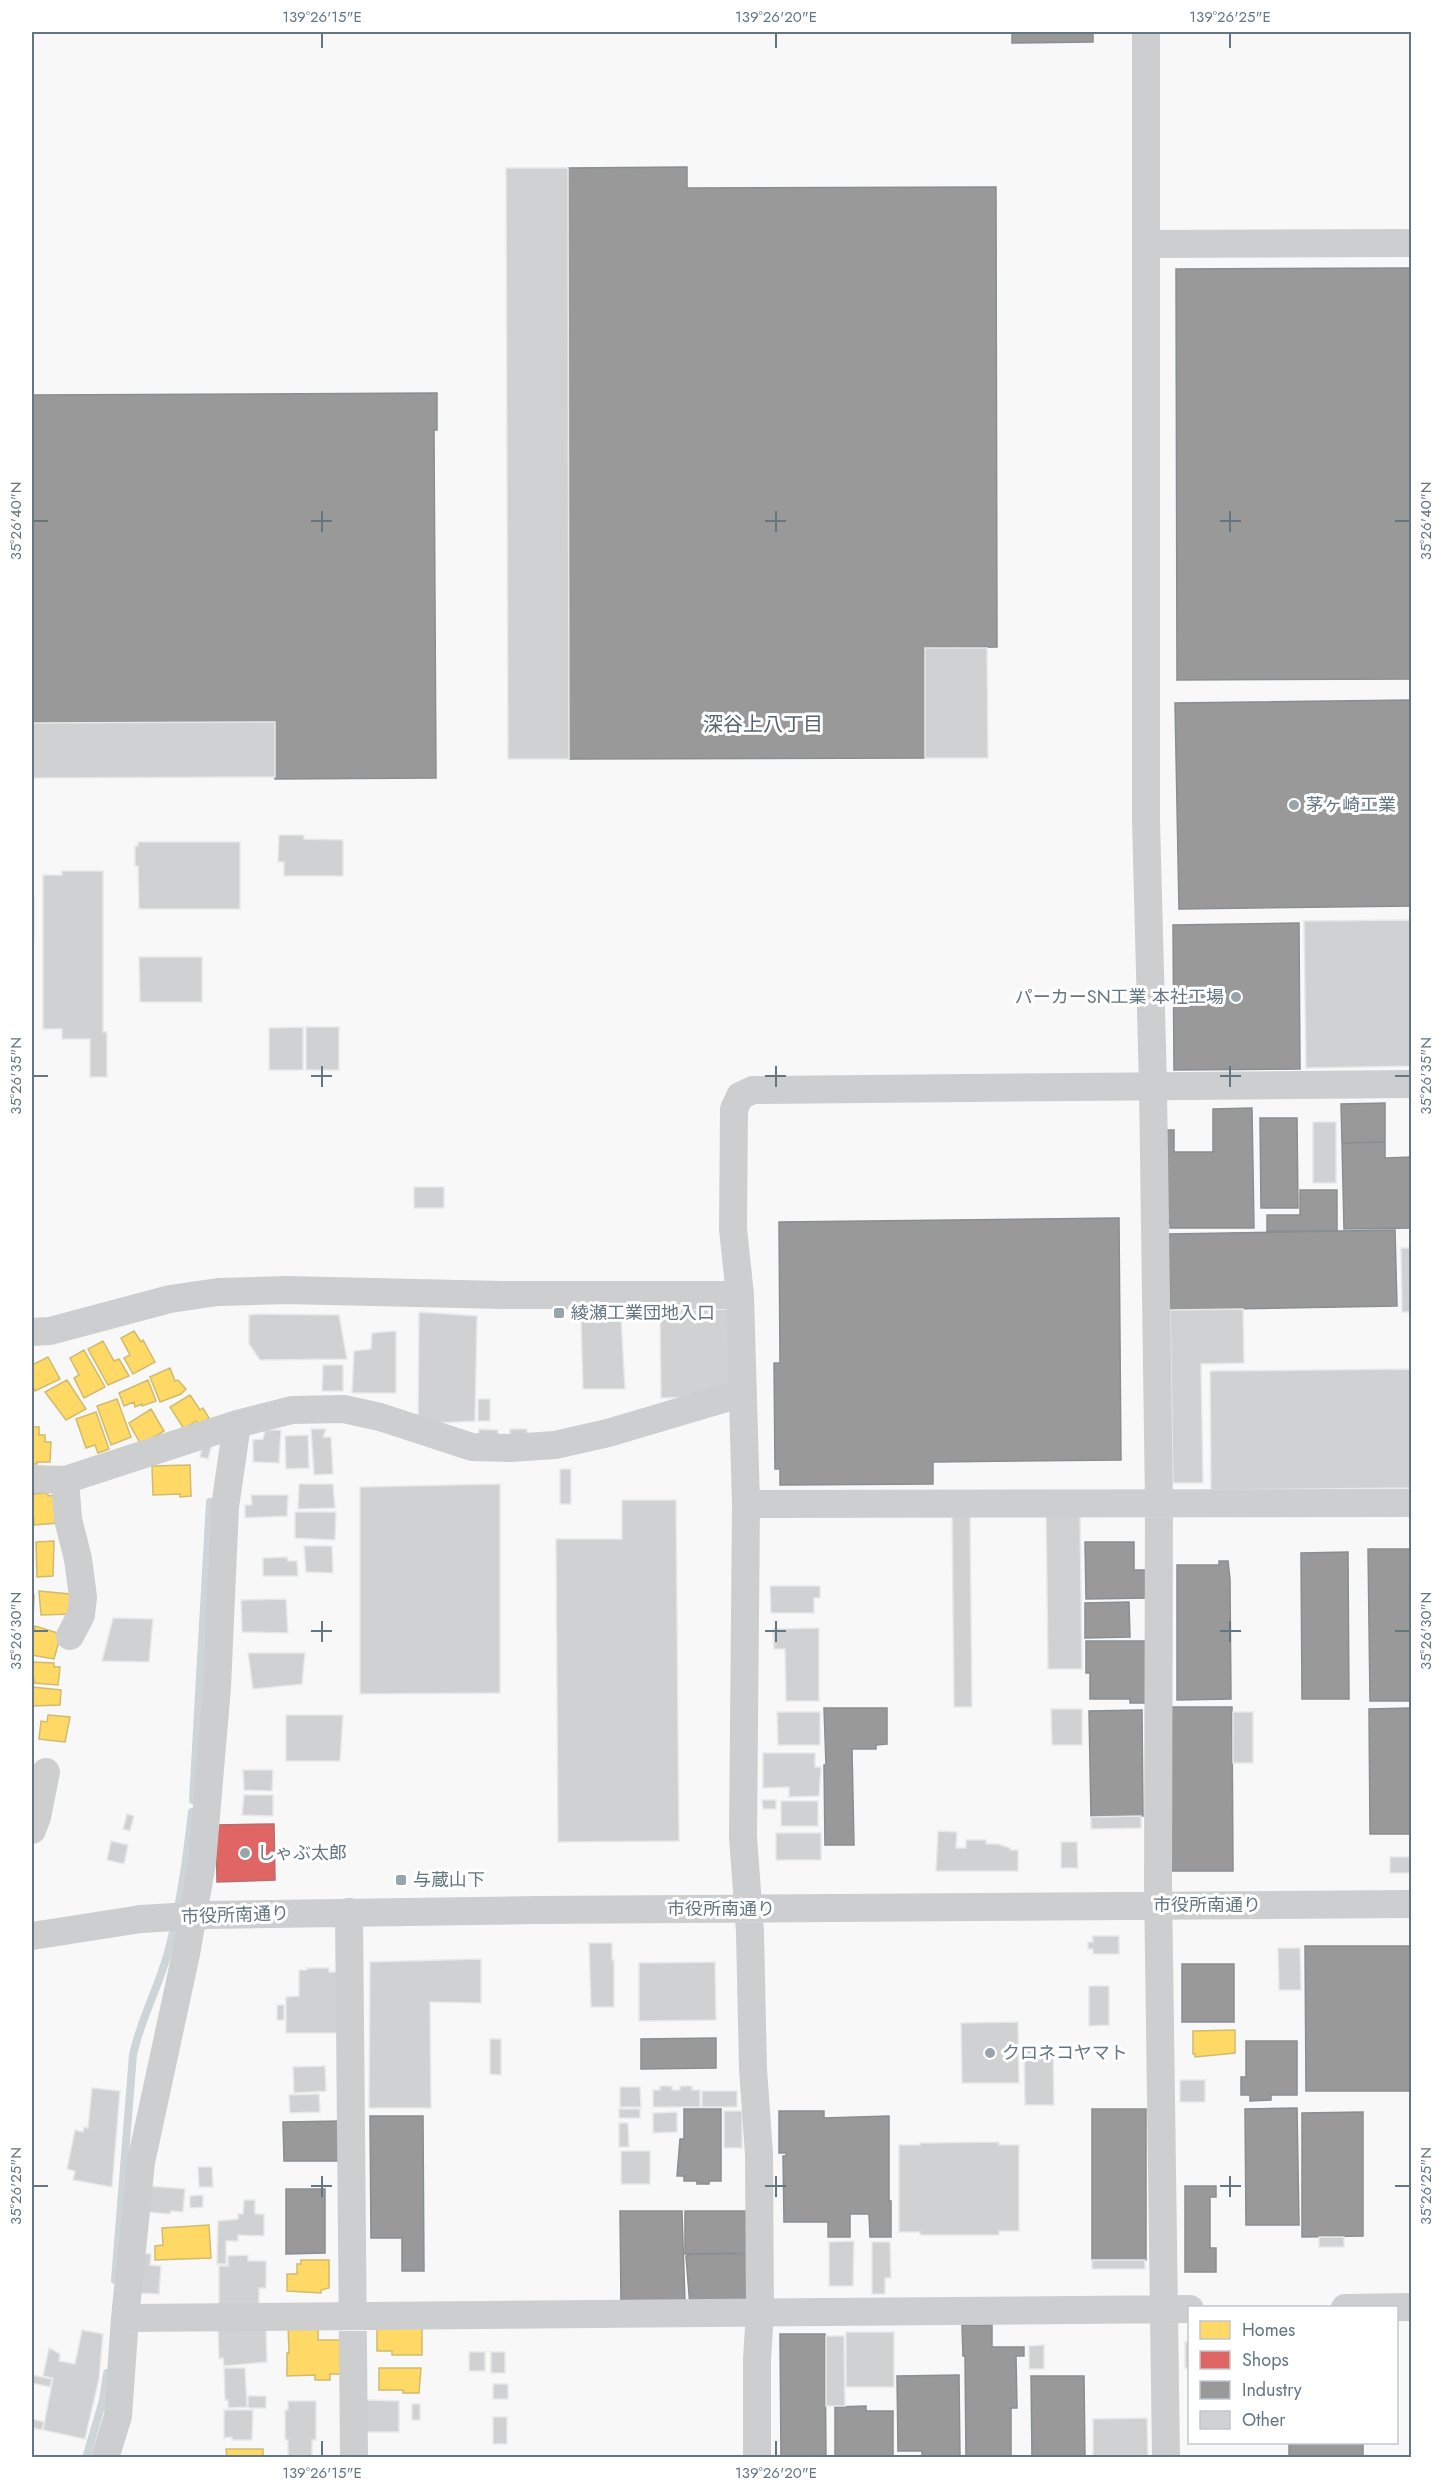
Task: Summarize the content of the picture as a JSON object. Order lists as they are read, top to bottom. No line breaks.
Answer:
{"streets":{"street":["市役所南通り"]},"districts":["深谷上八丁目"],"places":{"other":["茅ヶ崎工業","パーカーSN工業 本社工場","しゃぶ太郎","クロネコヤマト"],"transit":["綾瀬工業団地入口","与蔵山下"]},"legend":["Homes","Shops","Industry","Other"],"coordinates":["139°26'15\"E","139°26'20\"E","139°26'25\"E","35°26'40\"N","35°26'35\"N","35°26'30\"N","35°26'25\"N"]}
